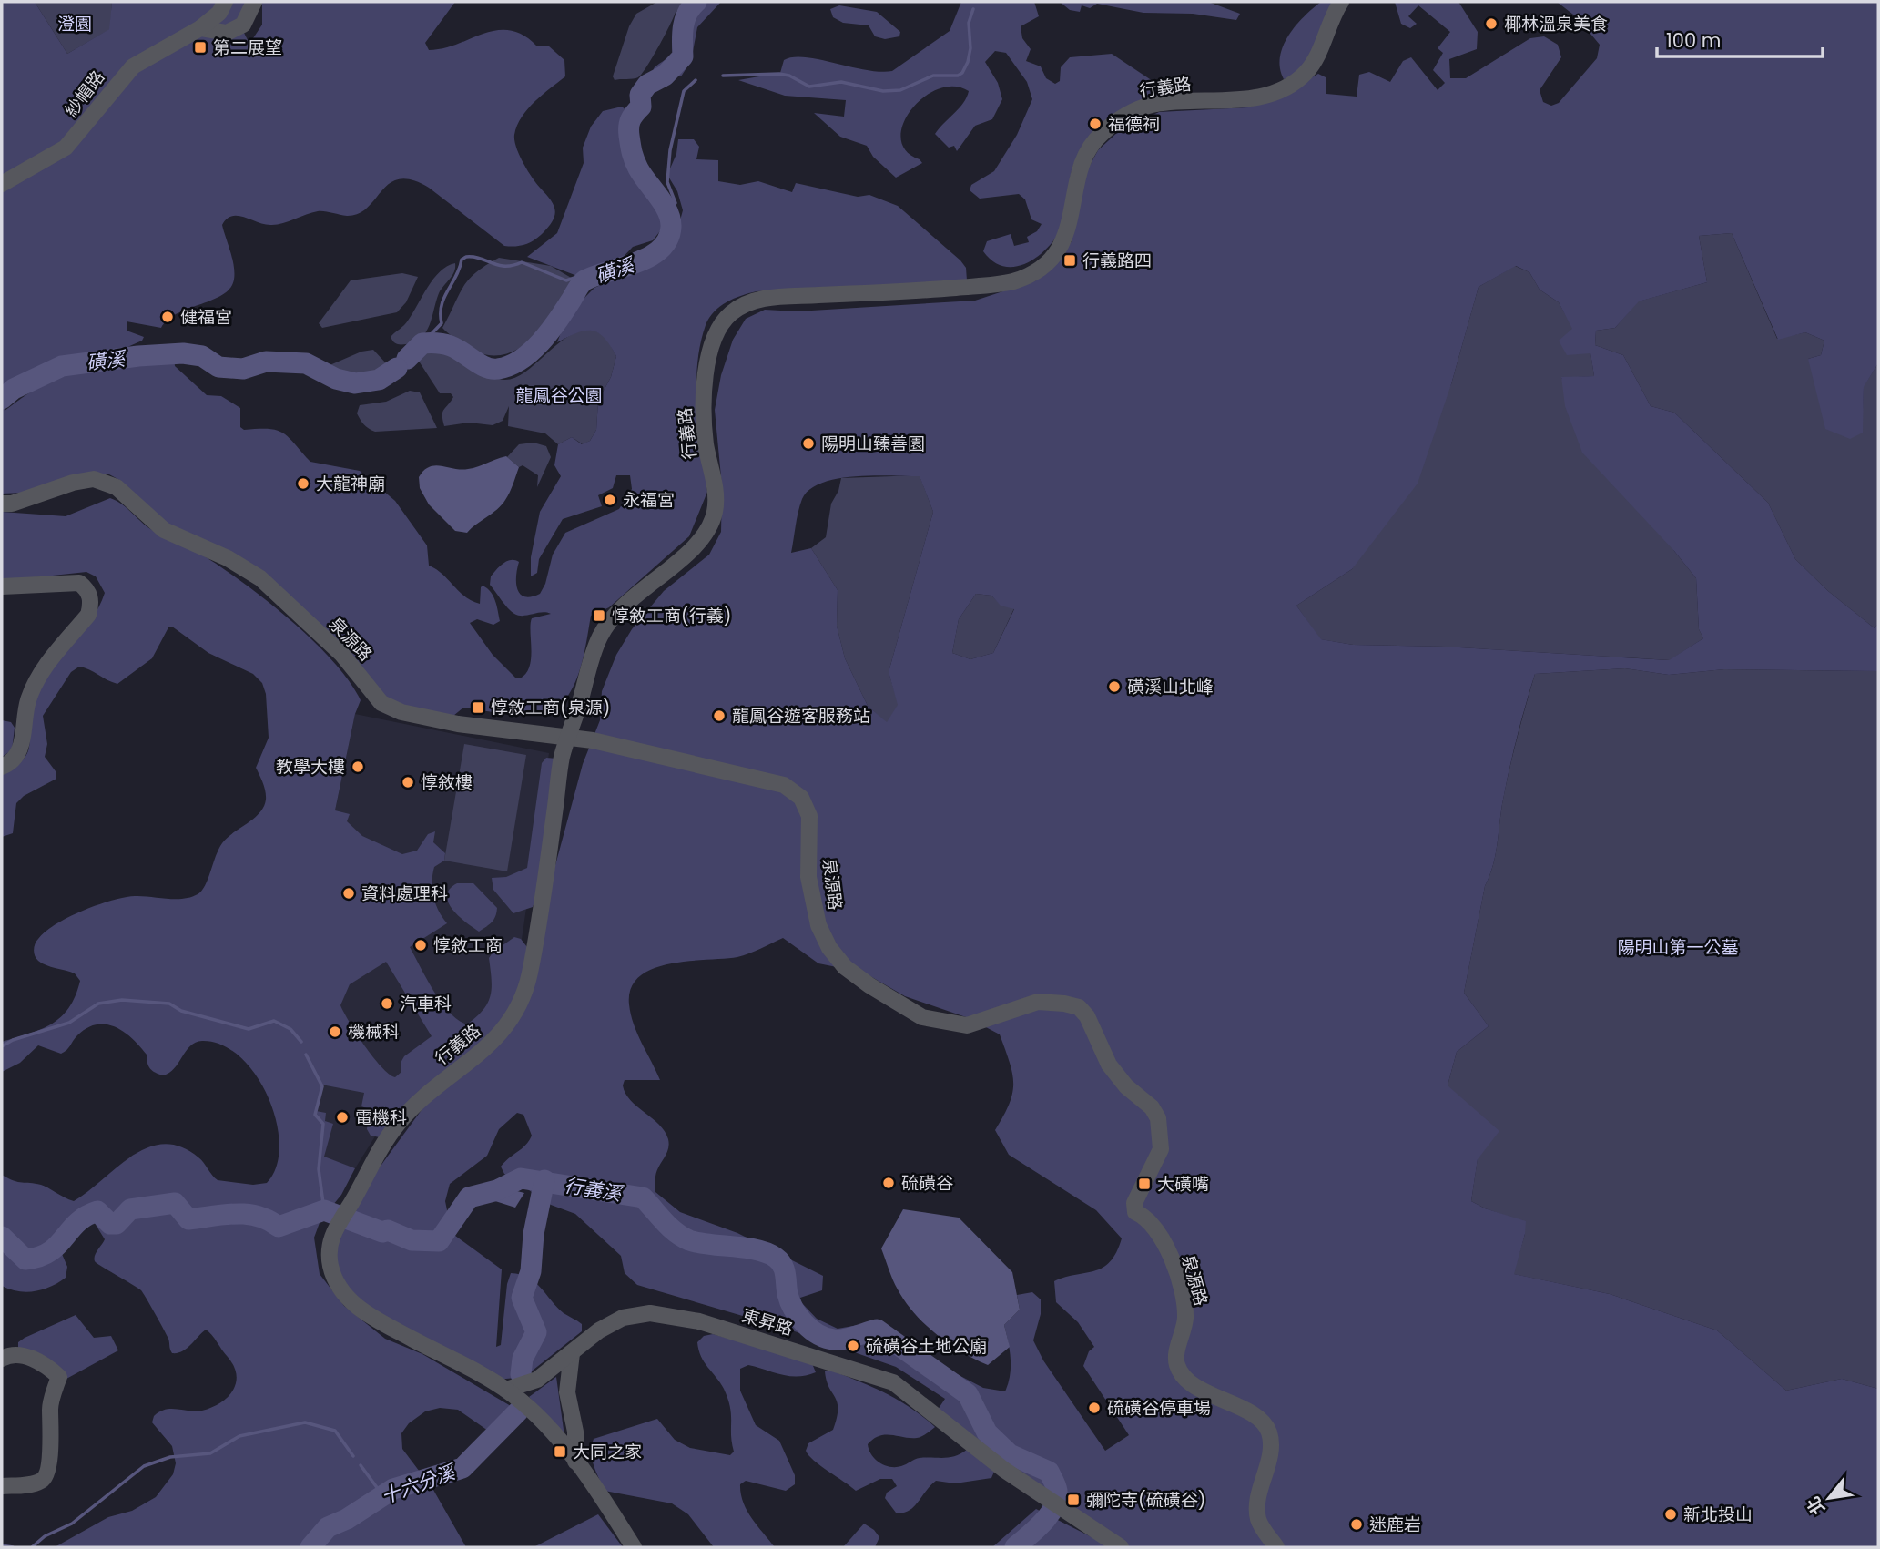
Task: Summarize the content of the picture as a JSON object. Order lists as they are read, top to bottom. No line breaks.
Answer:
{"streets":{"street":["行義路","紗帽路","泉源路","東昇路"]},"crossings":[["行義路","泉源路"],["行義路","東昇路"]],"water":["磺溪","行義溪","十六分溪"],"parks":["澄園","龍鳳谷公園","陽明山第一公墓"],"places":{"other":["椰林溫泉美食","福德祠","健福宮","陽明山臻善園","大龍神廟","永福宮","磺溪山北峰","龍鳳谷遊客服務站","教學大樓","惇敘樓","資料處理科","惇敘工商","汽車科","機械科","電機科","硫磺谷","硫磺谷土地公廟","硫磺谷停車場","新北投山","迷鹿岩"],"transit":["第二展望","行義路四","惇敘工商(行義)","惇敘工商(泉源)","大磺嘴","大同之家","彌陀寺(硫磺谷)"]},"scale_bar":"100 m","north":"bottom left"}
